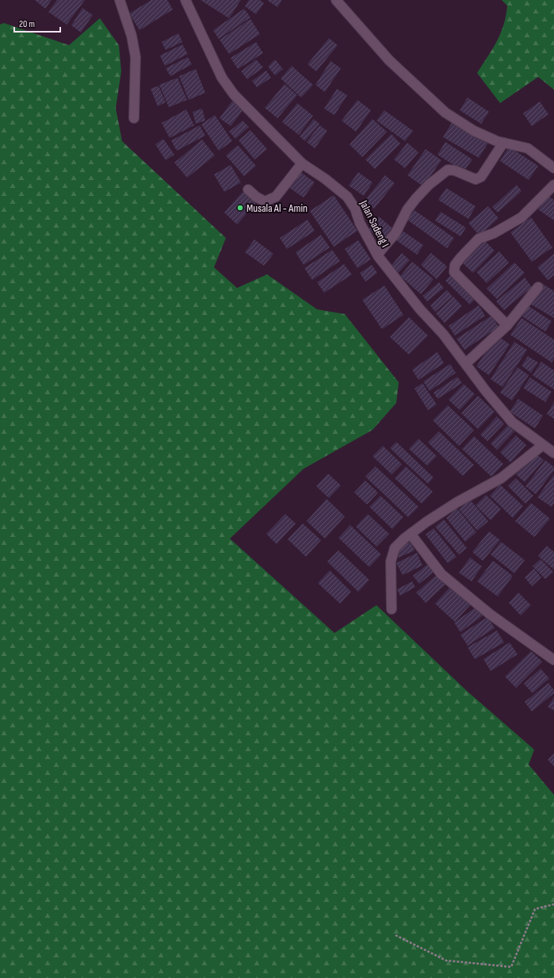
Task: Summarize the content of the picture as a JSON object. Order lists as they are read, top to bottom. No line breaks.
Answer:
{"streets":{"street":["Jalan Sadeng I"]},"places":["Musala Al - Amin"],"scale_bar":"20 m"}
